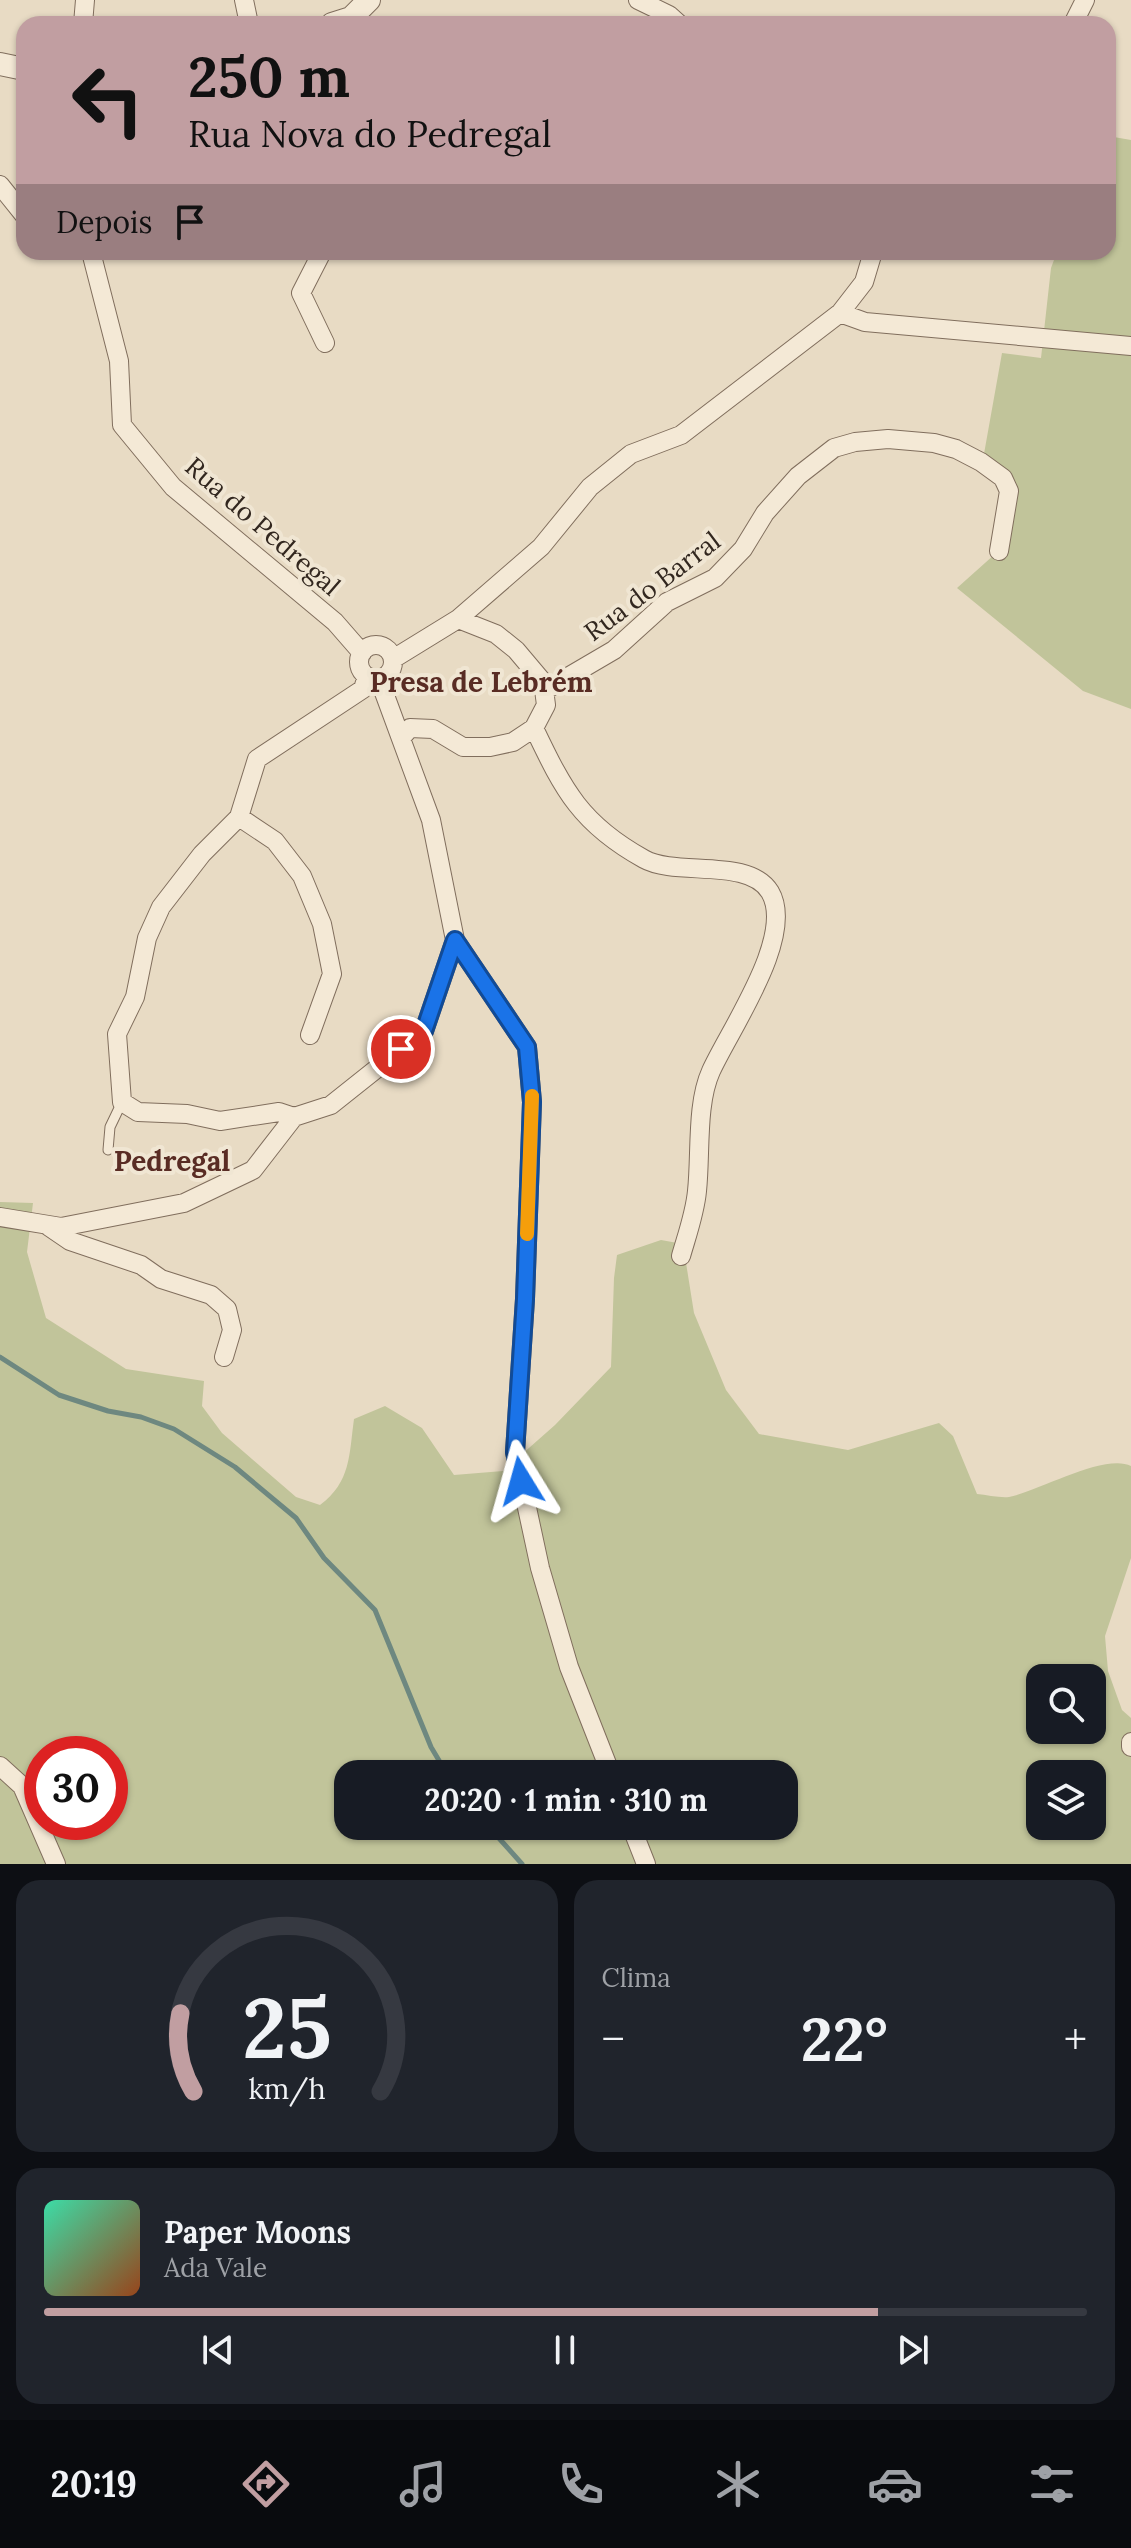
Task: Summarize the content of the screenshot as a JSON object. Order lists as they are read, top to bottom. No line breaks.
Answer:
{"streets":{"street":["Rua do Pedregal","Rua do Barral"]},"districts":["Presa de Lebrém","Pedregal"],"page":{"turn":["250 m","Rua Nova do Pedregal"],"then":"Depois","limit":"30","trip":"20:20 · 1 min · 310 m","tile":"Clima","heat":["−","22°","+"],"song":["Paper Moons","Ada Vale"],"tabs":"20:19","gauge":["25","km/h"]}}
